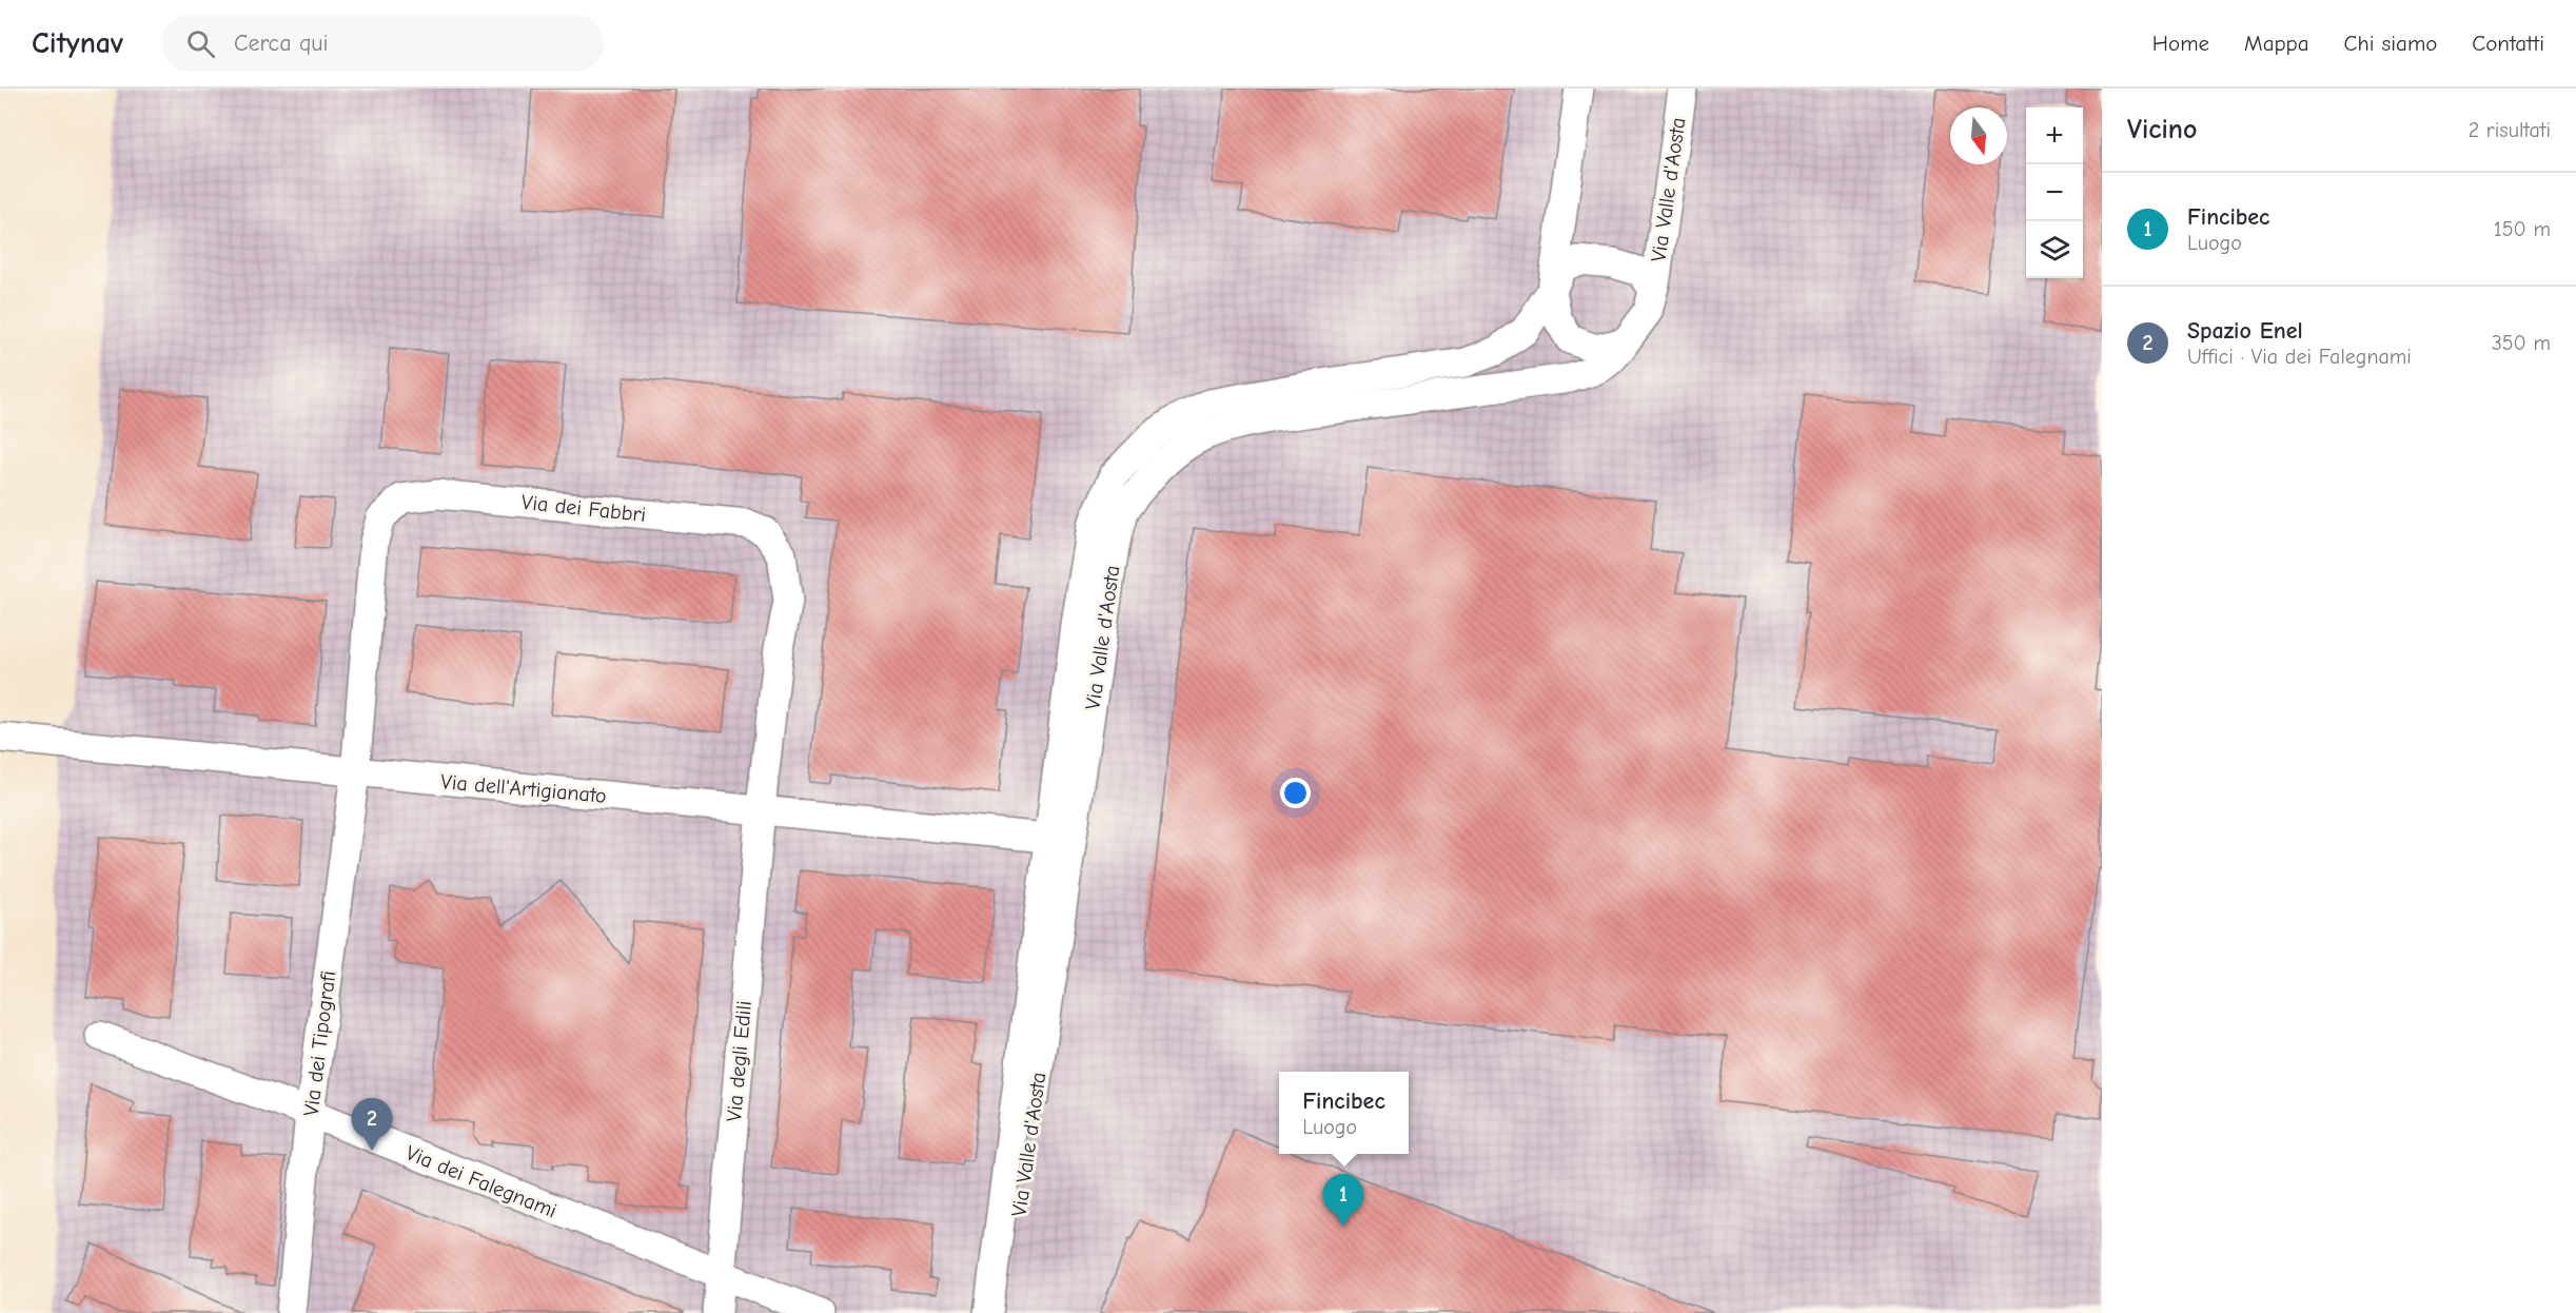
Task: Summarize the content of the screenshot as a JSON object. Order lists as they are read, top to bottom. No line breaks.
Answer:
{"streets":{"street":["Via Valle d'Aosta","Via dei Fabbri","Via dell'Artigianato","Via dei Tipografi","Via degli Edili","Via dei Falegnami"]},"crossings":[["Via Valle d'Aosta","Via dell'Artigianato"],["Via dei Fabbri","Via dell'Artigianato"],["Via dei Fabbri","Via dei Tipografi"],["Via dei Fabbri","Via degli Edili"],["Via dell'Artigianato","Via dei Tipografi"],["Via dell'Artigianato","Via degli Edili"],["Via dei Tipografi","Via dei Falegnami"],["Via degli Edili","Via dei Falegnami"]],"north":"bottom","page":{"header":"Citynav","search":"Cerca qui","nav":["Home","Mappa","Chi siamo","Contatti"],"heading":["Vicino","2 risultati"],"map_buttons":["+","−"],"list":[{"mark":"1","name":"Fincibec","note":"Luogo","value":"150 m"},{"mark":"2","name":"Spazio Enel","note":"Uffici · Via dei Falegnami","value":"350 m"}],"popup":["Fincibec","Luogo"],"pins":["2","1"]}}
